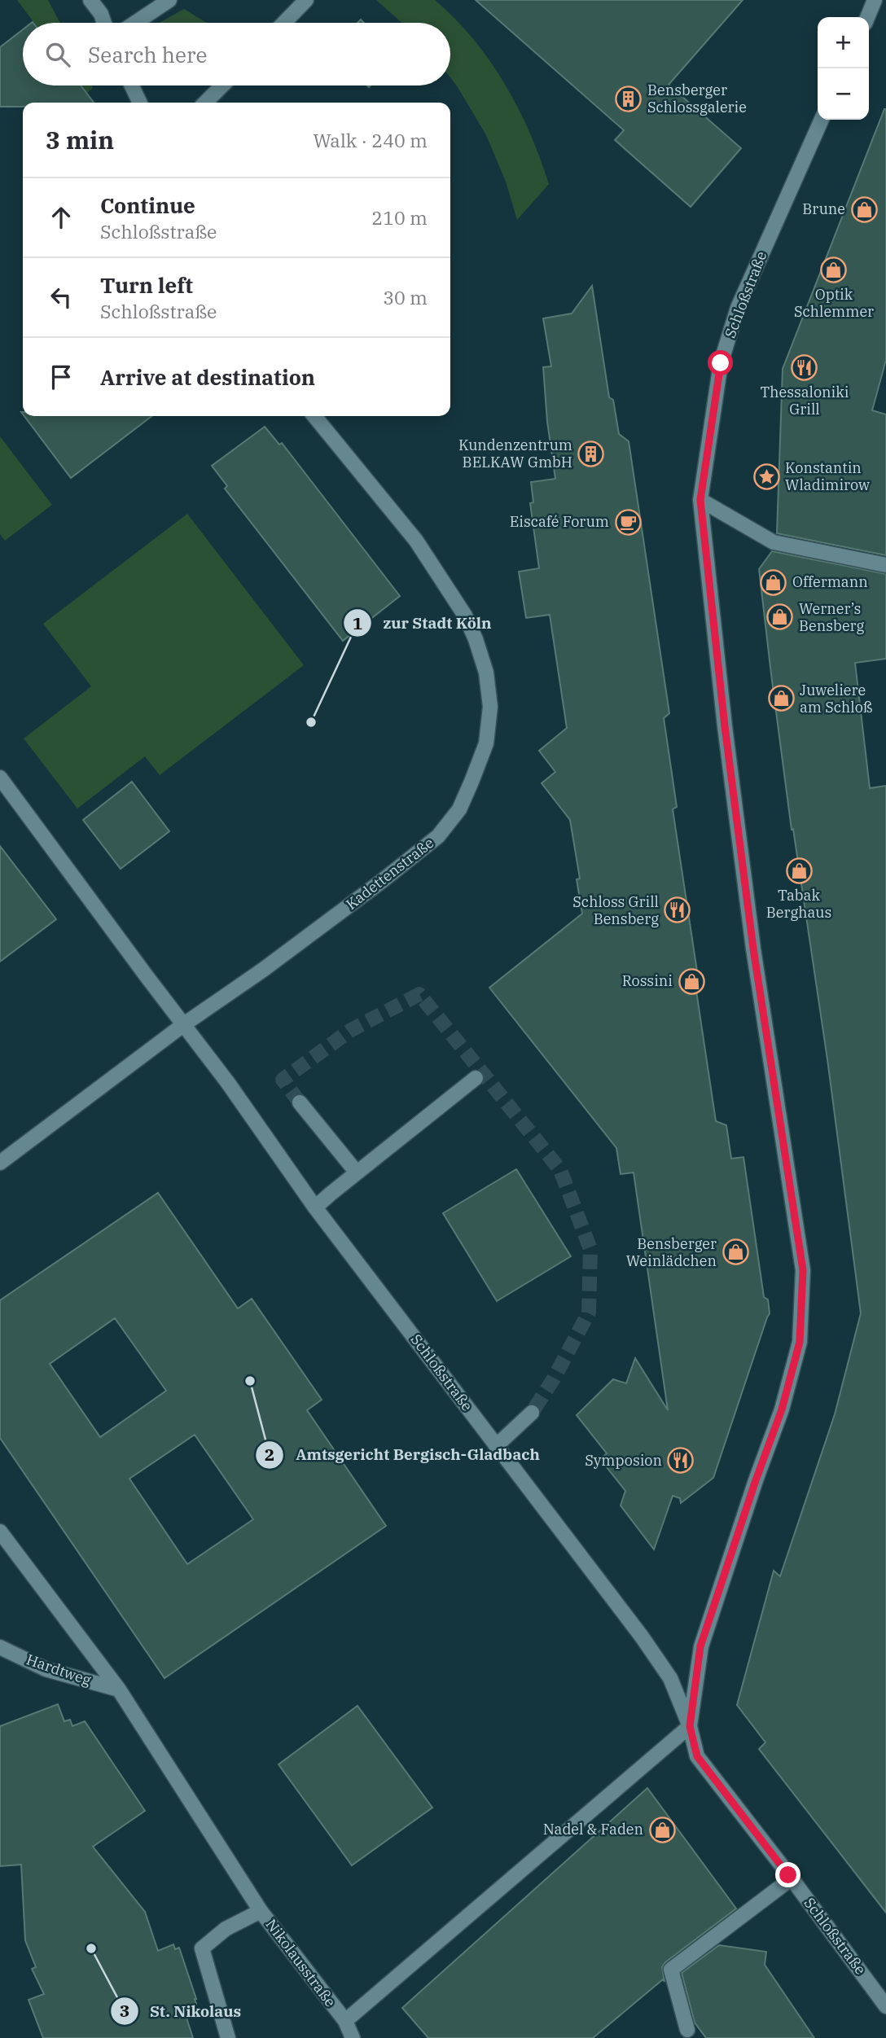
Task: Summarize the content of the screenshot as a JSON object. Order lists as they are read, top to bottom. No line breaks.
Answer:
{"streets":{"street":["Schloßstraße","Kadettenstraße","Hardtweg","Nikolausstraße"]},"crossings":[["Schloßstraße","Kadettenstraße"],["Schloßstraße","Nikolausstraße"],["Hardtweg","Nikolausstraße"]],"places":{"building":["Bensberger Schlossgalerie","Kundenzentrum BELKAW GmbH"],"shop":["Brune","Optik Schlemmer","Offermann","Werner’s Bensberg","Juweliere am Schloß","Tabak Berghaus","Rossini","Bensberger Weinlädchen","Nadel & Faden"],"restaurant":["Thessaloniki Grill","Schloss Grill Bensberg","Symposion"],"place":["Konstantin Wladimirow"],"cafe":["Eiscafé Forum"],"other":["zur Stadt Köln","Amtsgericht Bergisch-Gladbach","St. Nikolaus"]},"page":{"map_buttons":["+","−"],"search":"Search here","heading":["3 min","Walk · 240 m"],"list":[["Continue","Schloßstraße","210 m"],["Turn left","Schloßstraße","30 m"],"Arrive at destination"]}}
